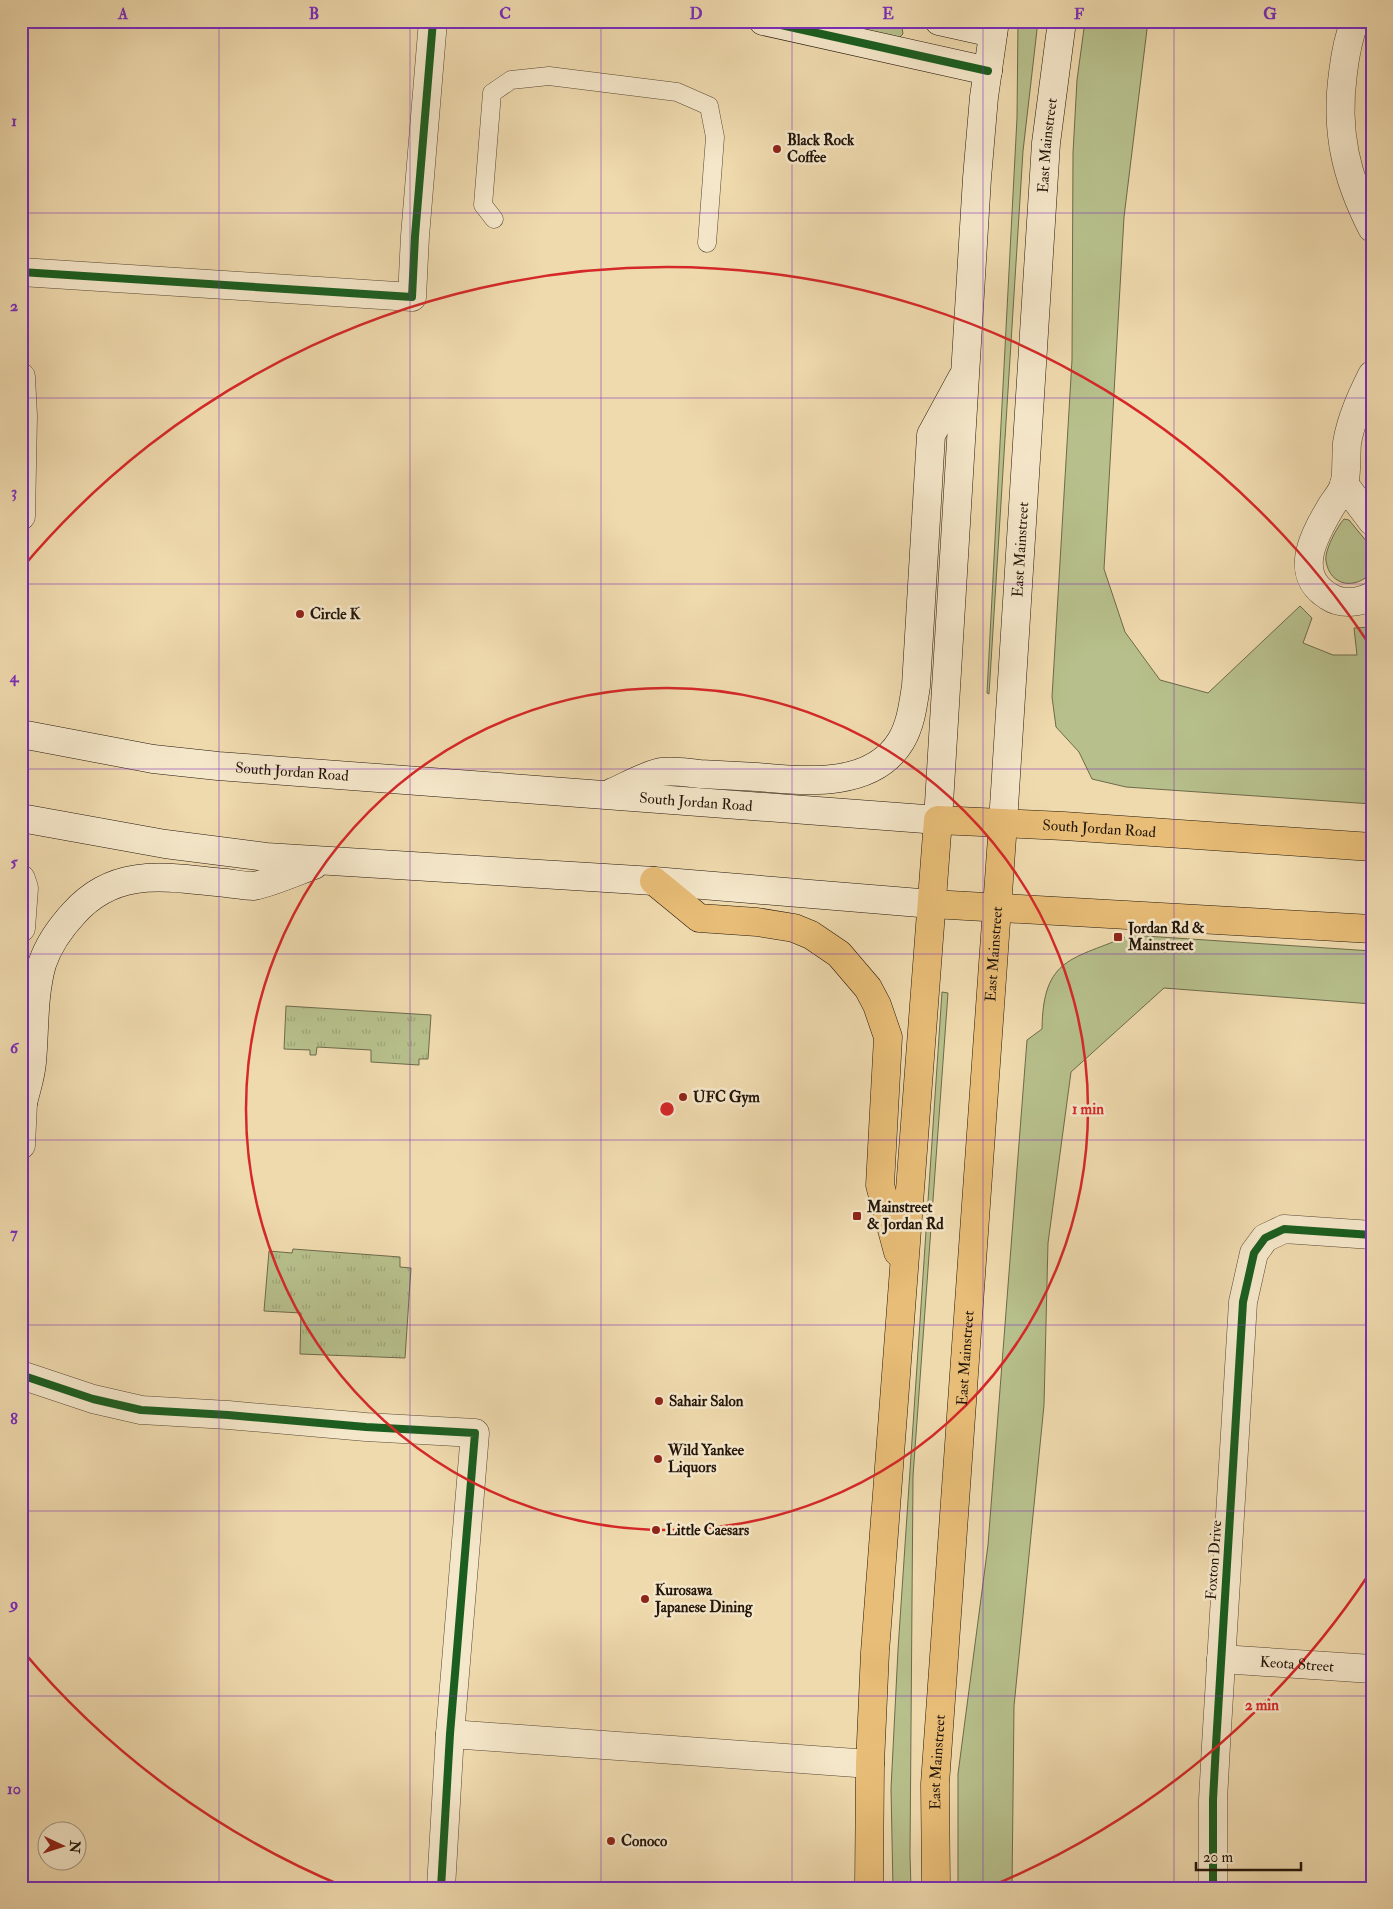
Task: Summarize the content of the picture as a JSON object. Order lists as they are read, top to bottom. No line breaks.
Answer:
{"streets":{"main road":["East Mainstreet","South Jordan Road","Foxton Drive","Keota Street"]},"crossings":[["East Mainstreet","South Jordan Road"],["Foxton Drive","Keota Street"]],"places":{"other":["Black Rock Coffee","Circle K","UFC Gym","Sahair Salon","Wild Yankee Liquors","Little Caesars","Kurosawa Japanese Dining","Conoco"],"transit":["Jordan Rd & Mainstreet","Mainstreet & Jordan Rd"]},"scale_bar":"20 m","north":"right","grid":{"columns":["A","B","C","D","E","F","G"],"rows":["1","2","3","4","5","6","7","8","9","10"]},"rings":["1 min","2 min"]}
